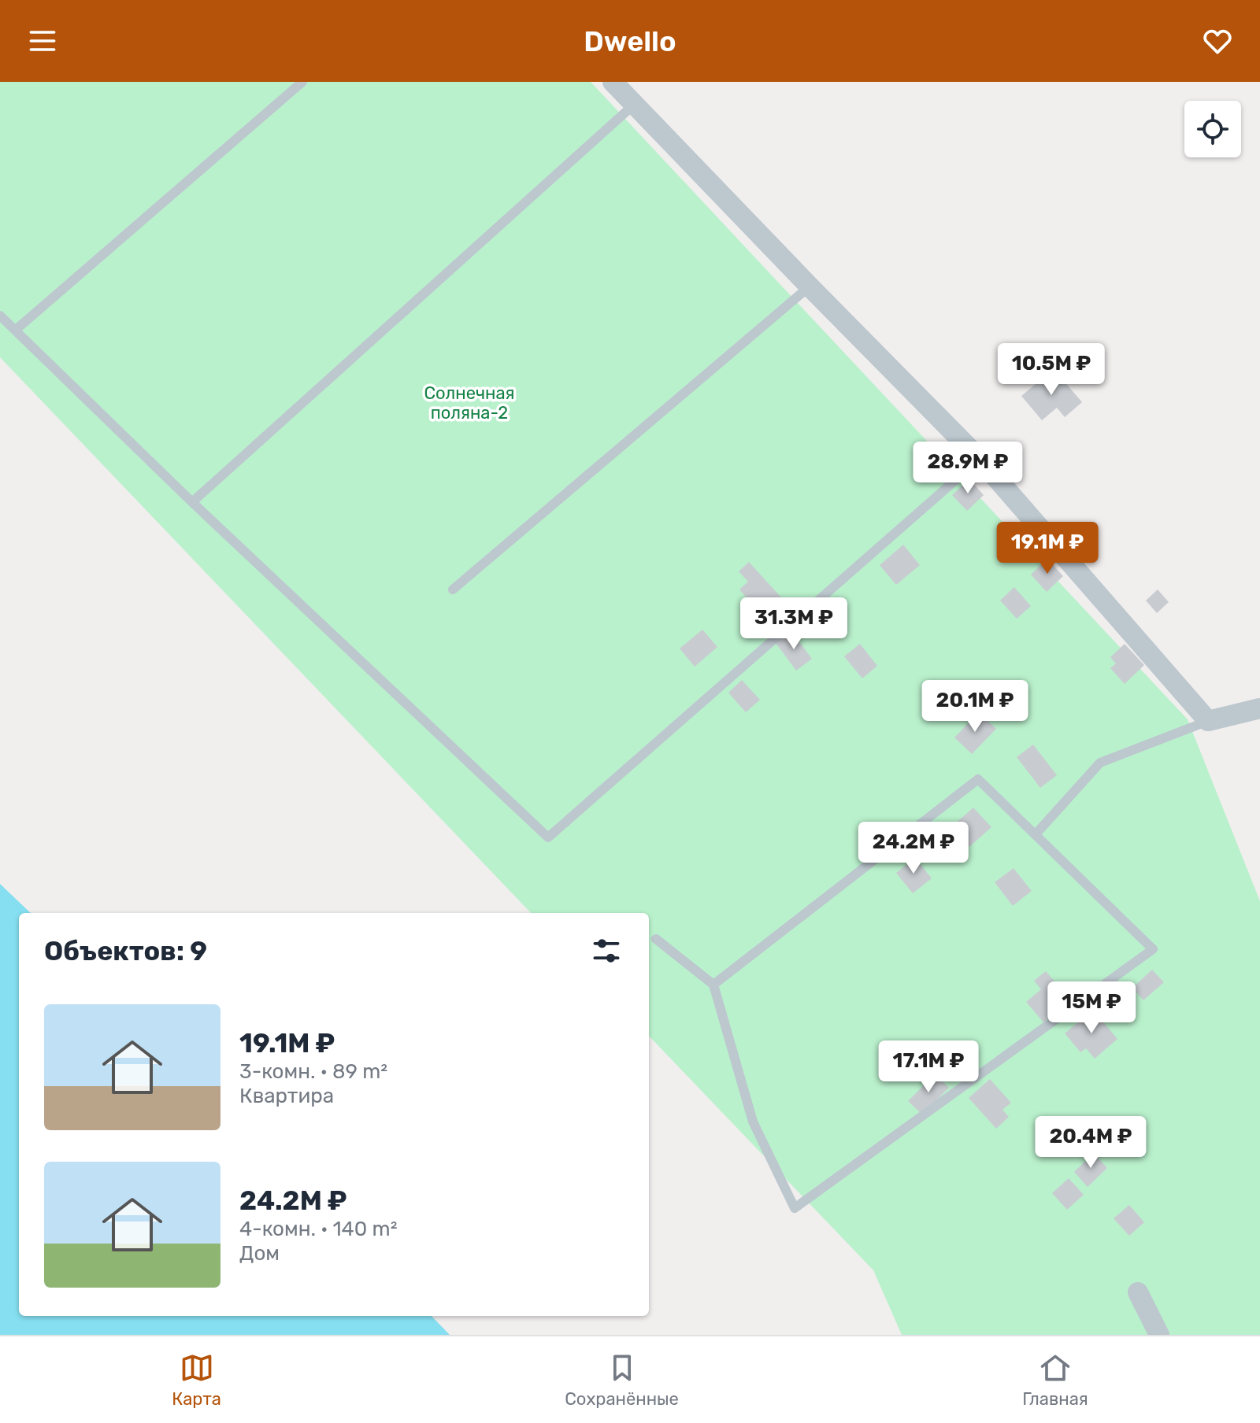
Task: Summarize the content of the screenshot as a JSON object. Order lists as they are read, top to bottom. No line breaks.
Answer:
{"parks":["Солнечная поляна-2"],"page":{"header":"Dwello","price":["10.5M ₽","28.9M ₽","19.1M ₽","31.3M ₽","20.1M ₽","24.2M ₽","15M ₽","17.1M ₽","20.4M ₽"],"heading":"Объектов: 9","list":[{"name":"19.1M ₽","note":"3-комн. · 89 m² · Квартира"},{"name":"24.2M ₽","note":"4-комн. · 140 m² · Дом"}],"tabs":["Карта","Сохранённые","Главная"]}}
